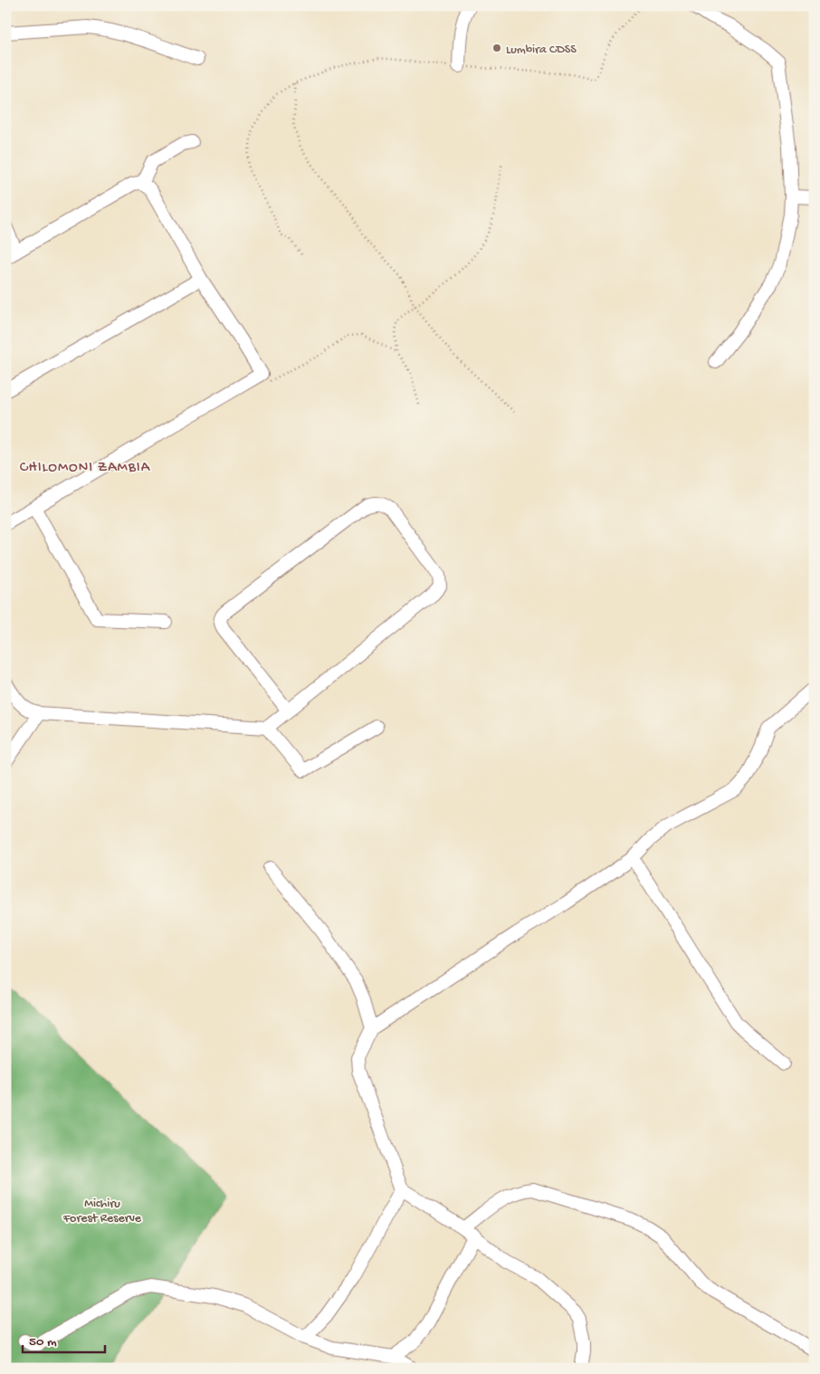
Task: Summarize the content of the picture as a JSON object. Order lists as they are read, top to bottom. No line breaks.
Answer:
{"districts":["CHILOMONI ZAMBIA"],"parks":["Michiru Forest Reserve"],"places":["Lumbira CDSS"],"scale_bar":"50 m"}
